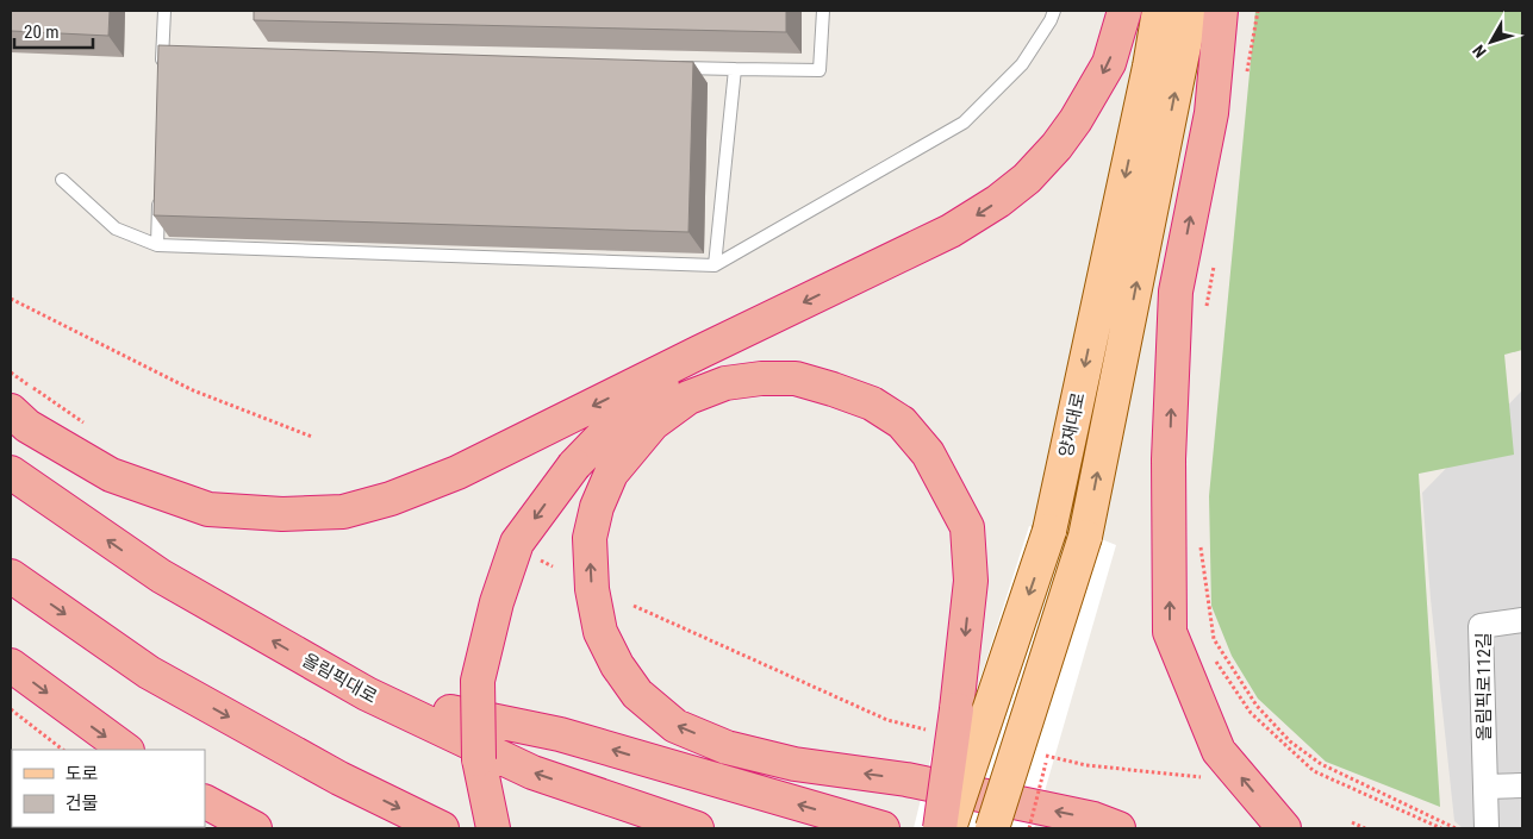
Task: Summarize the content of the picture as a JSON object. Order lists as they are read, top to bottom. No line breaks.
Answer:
{"streets":{"highway":["올림픽대로"],"main road":["양재대로"],"street":["올림픽로112길"]},"legend":["도로","건물"],"scale_bar":"20 m","north":"bottom left"}
